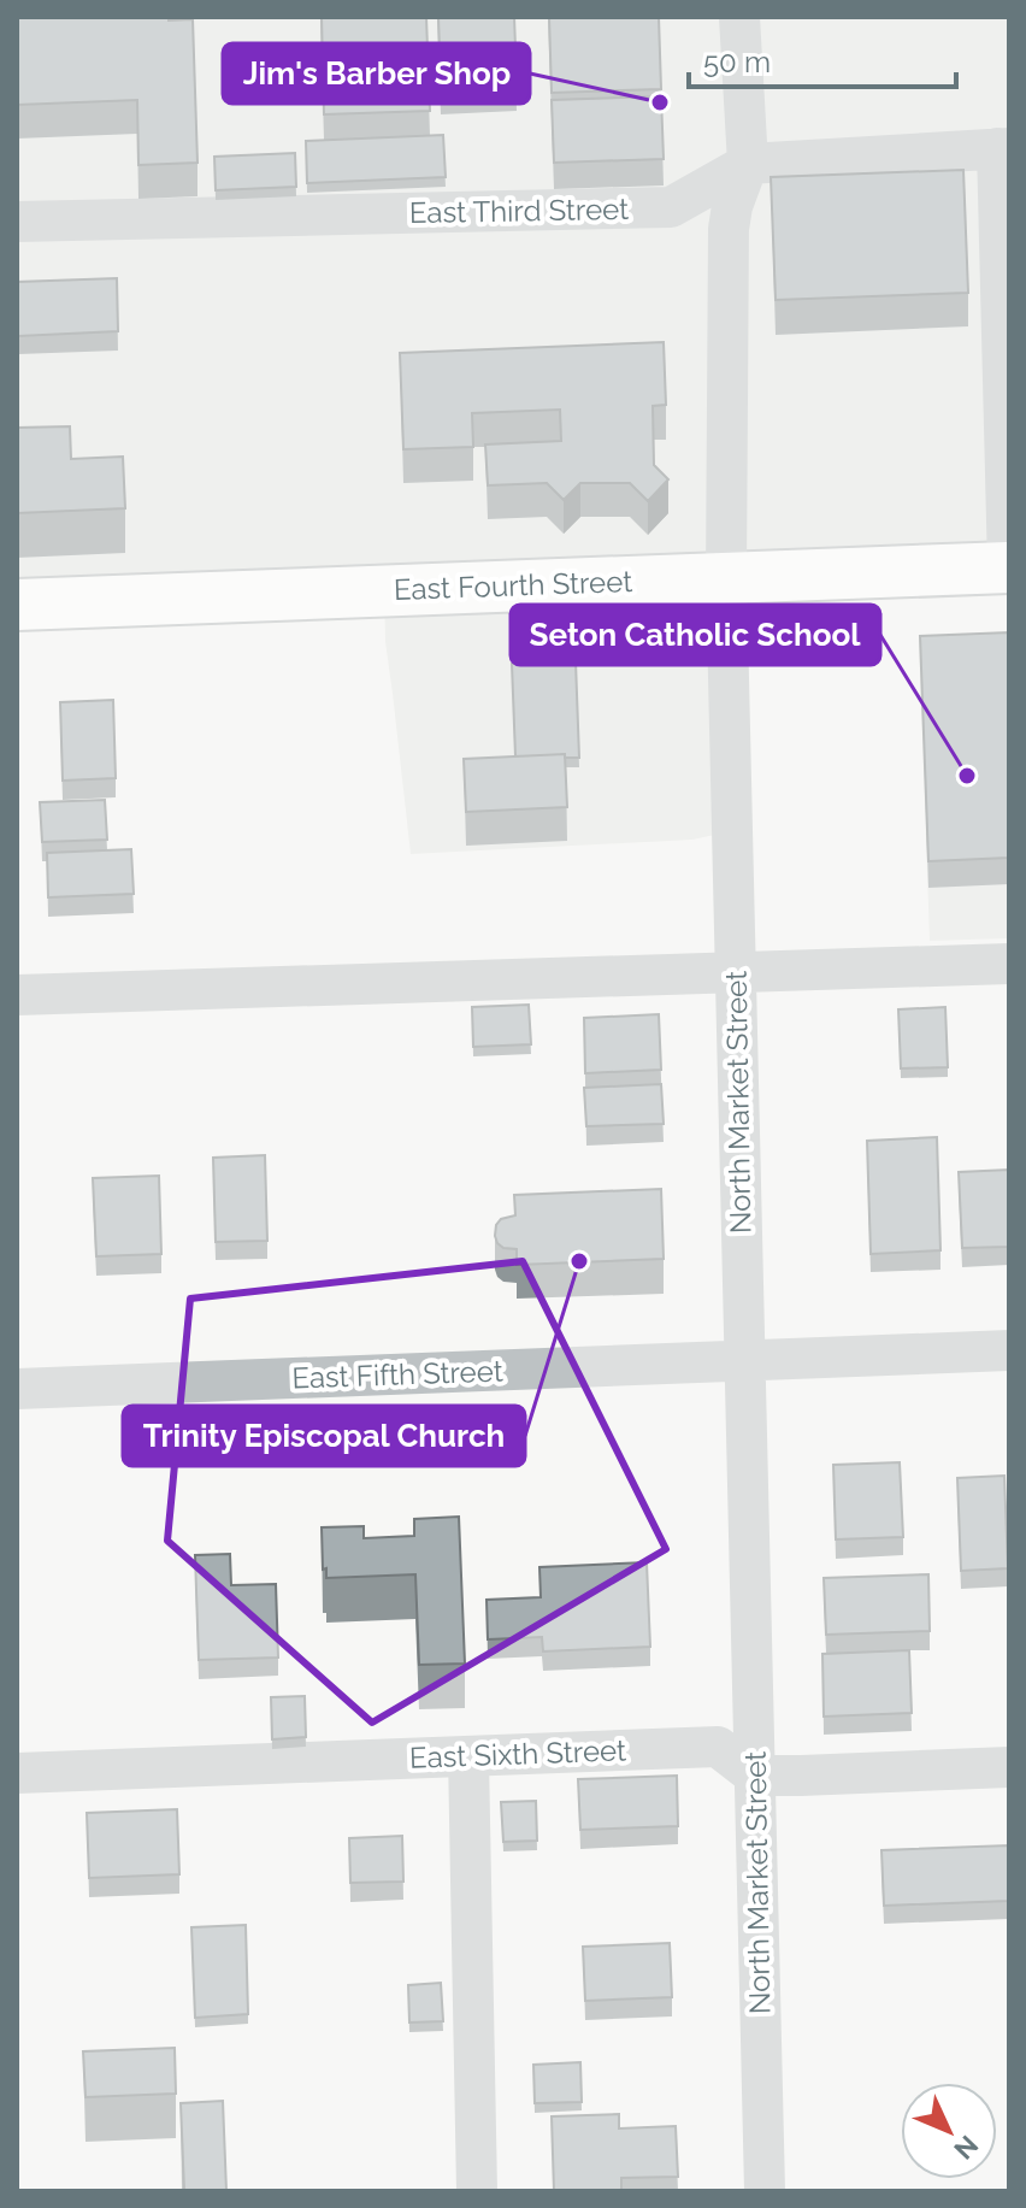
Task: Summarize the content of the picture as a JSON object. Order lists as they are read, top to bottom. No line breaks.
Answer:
{"streets":{"main road":["East Fourth Street"],"street":["East Third Street","North Market Street","East Fifth Street","East Sixth Street"]},"crossings":[["East Third Street","North Market Street"],["East Fourth Street","North Market Street"],["North Market Street","East Fifth Street"],["North Market Street","East Sixth Street"]],"places":["Jim's Barber Shop","Seton Catholic School","Trinity Episcopal Church"],"scale_bar":"50 m","north":"bottom right"}
